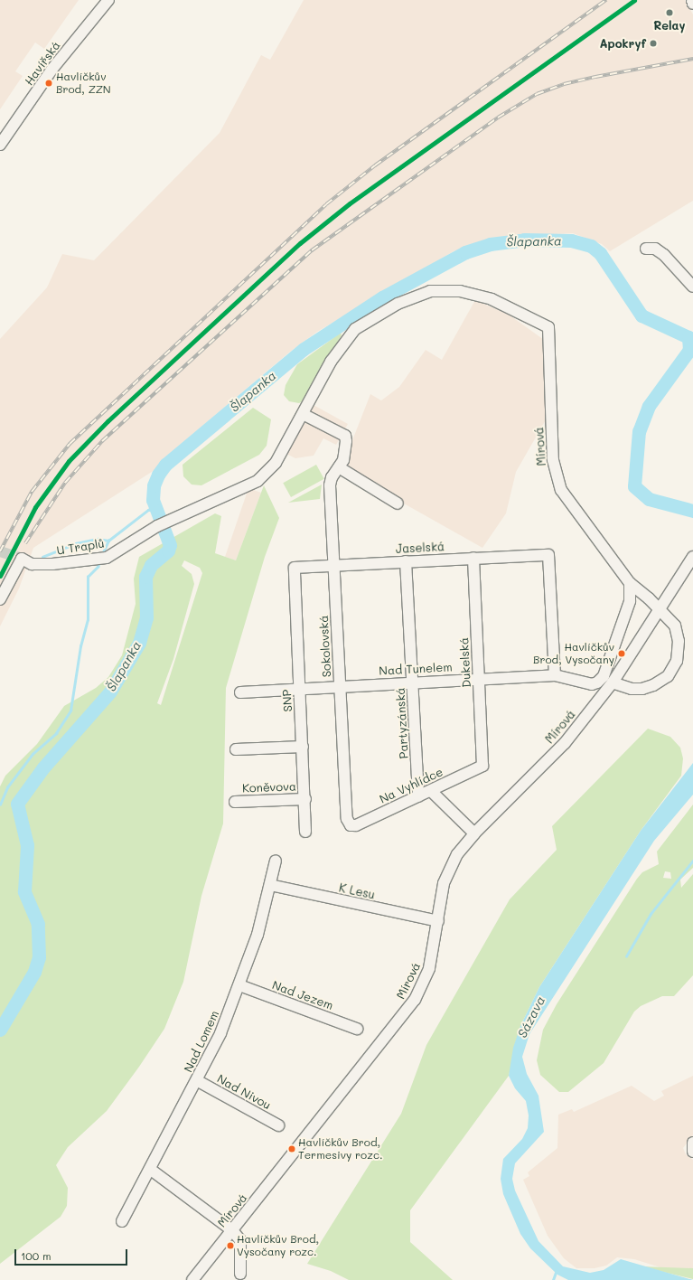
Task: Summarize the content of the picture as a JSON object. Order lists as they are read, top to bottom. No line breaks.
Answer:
{"streets":{"street":["Havířská","Mírová","U Traplů","Jaselská","Sokolovská","Dukelská","Nad Tunelem","SNP","Partyzánská","Na Vyhlídce","Koněvova","K Lesu","Nad Jezem","Nad Lomem","Nad Nivou"]},"crossings":[["Mírová","U Traplů"],["Mírová","Nad Tunelem"],["Mírová","K Lesu"],["U Traplů","Sokolovská"],["Jaselská","Sokolovská"],["Jaselská","Dukelská"],["Jaselská","Nad Tunelem"],["Jaselská","SNP"],["Jaselská","Partyzánská"],["Sokolovská","Nad Tunelem"],["Sokolovská","Na Vyhlídce"],["Dukelská","Nad Tunelem"],["Dukelská","Na Vyhlídce"],["Nad Tunelem","SNP"],["Nad Tunelem","Partyzánská"],["SNP","Koněvova"],["Partyzánská","Na Vyhlídce"],["K Lesu","Nad Lomem"],["Nad Jezem","Nad Lomem"],["Nad Lomem","Nad Nivou"]],"water":["Šlapanka","Sázava"],"places":["Relay","Apokryf","Havlíčkův Brod, ZZN","Havlíčkův Brod, Vysočany","Havlíčkův Brod, Termesivy rozc.","Havlíčkův Brod, Vysočany rozc."],"scale_bar":"100 m"}
